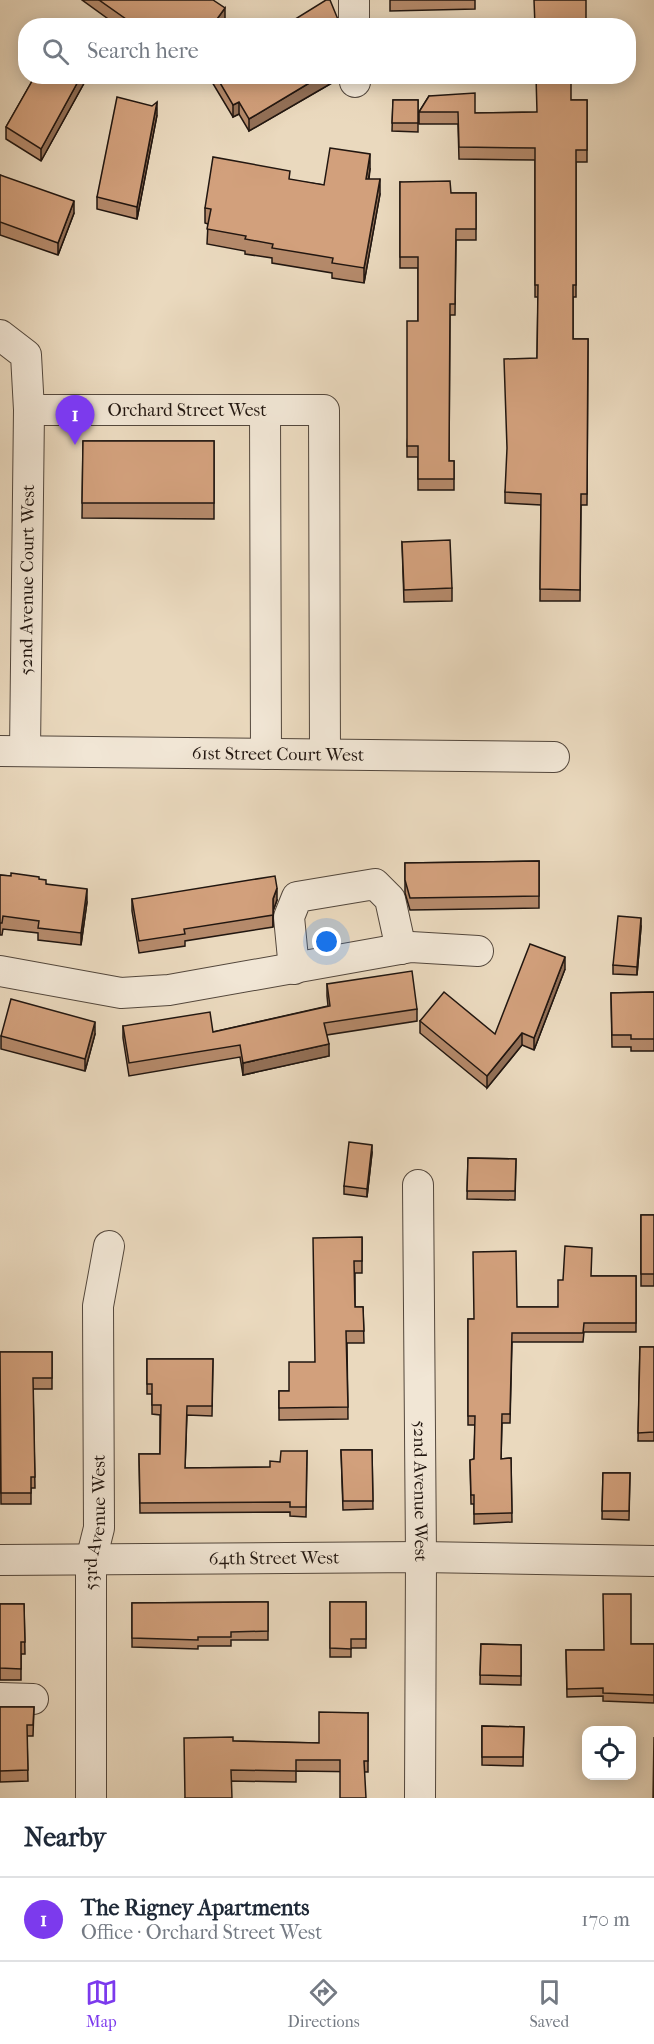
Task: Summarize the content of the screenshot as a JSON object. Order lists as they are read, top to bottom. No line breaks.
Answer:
{"streets":{"street":["Orchard Street West","52nd Avenue Court West","61st Street Court West","52nd Avenue West","53rd Avenue West","64th Street West"]},"crossings":[["Orchard Street West","52nd Avenue Court West"],["Orchard Street West","61st Street Court West"],["52nd Avenue Court West","61st Street Court West"],["52nd Avenue West","64th Street West"],["53rd Avenue West","64th Street West"]],"page":{"search":"Search here","pins":"1","heading":"Nearby","list":[{"mark":"1","name":"The Rigney Apartments","note":"Office · Orchard Street West","value":"170 m"}],"nav":["Map","Directions","Saved"]}}
